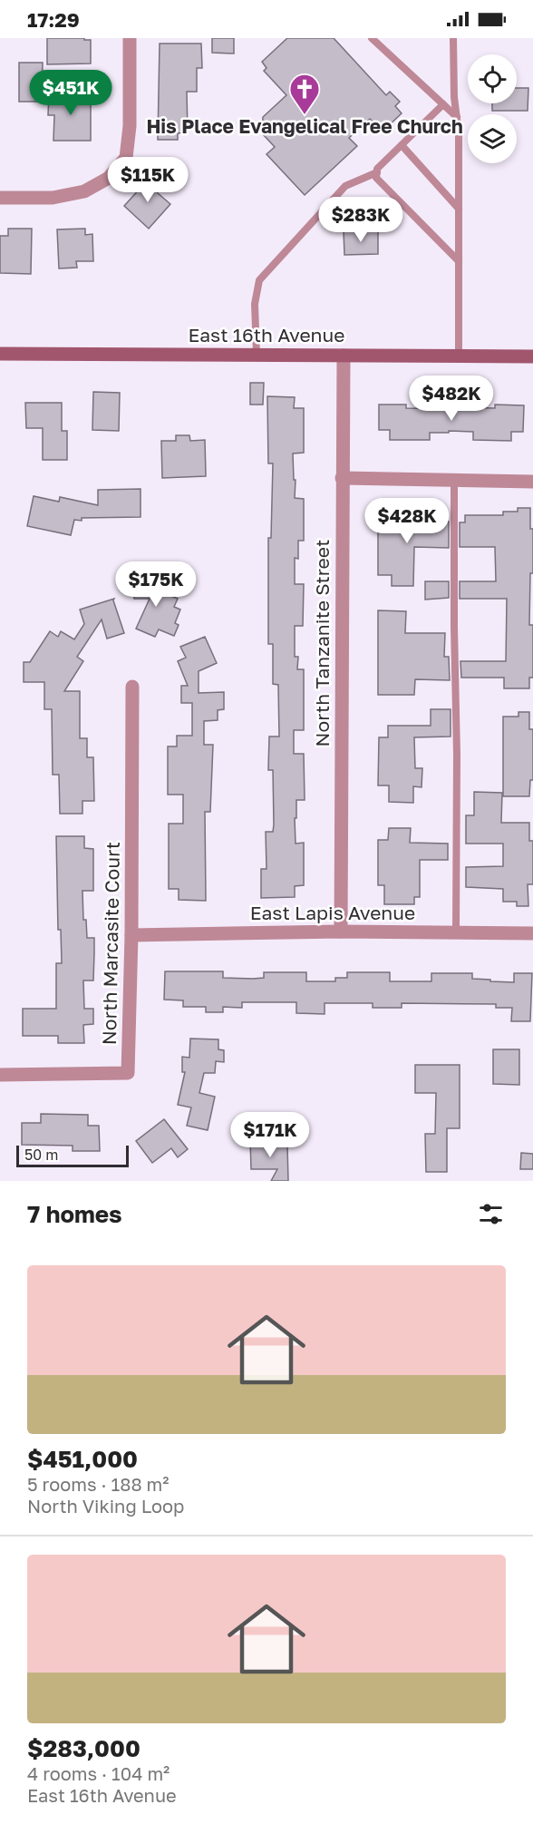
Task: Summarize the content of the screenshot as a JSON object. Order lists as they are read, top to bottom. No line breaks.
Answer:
{"streets":{"street":["East 16th Avenue","North Tanzanite Street","East Lapis Avenue","North Marcasite Court"]},"crossings":[["East 16th Avenue","North Tanzanite Street"],["North Tanzanite Street","East Lapis Avenue"],["East Lapis Avenue","North Marcasite Court"]],"places":{"church":["His Place Evangelical Free Church"]},"scale_bar":"50 m","page":{"status":"17:29","price":["$451K","$115K","$283K","$482K","$428K","$175K","$171K"],"scale":"50 m","heading":"7 homes","list":[{"name":"$451,000","note":"5 rooms · 188 m² · North Viking Loop"},{"name":"$283,000","note":"4 rooms · 104 m² · East 16th Avenue"}]}}
